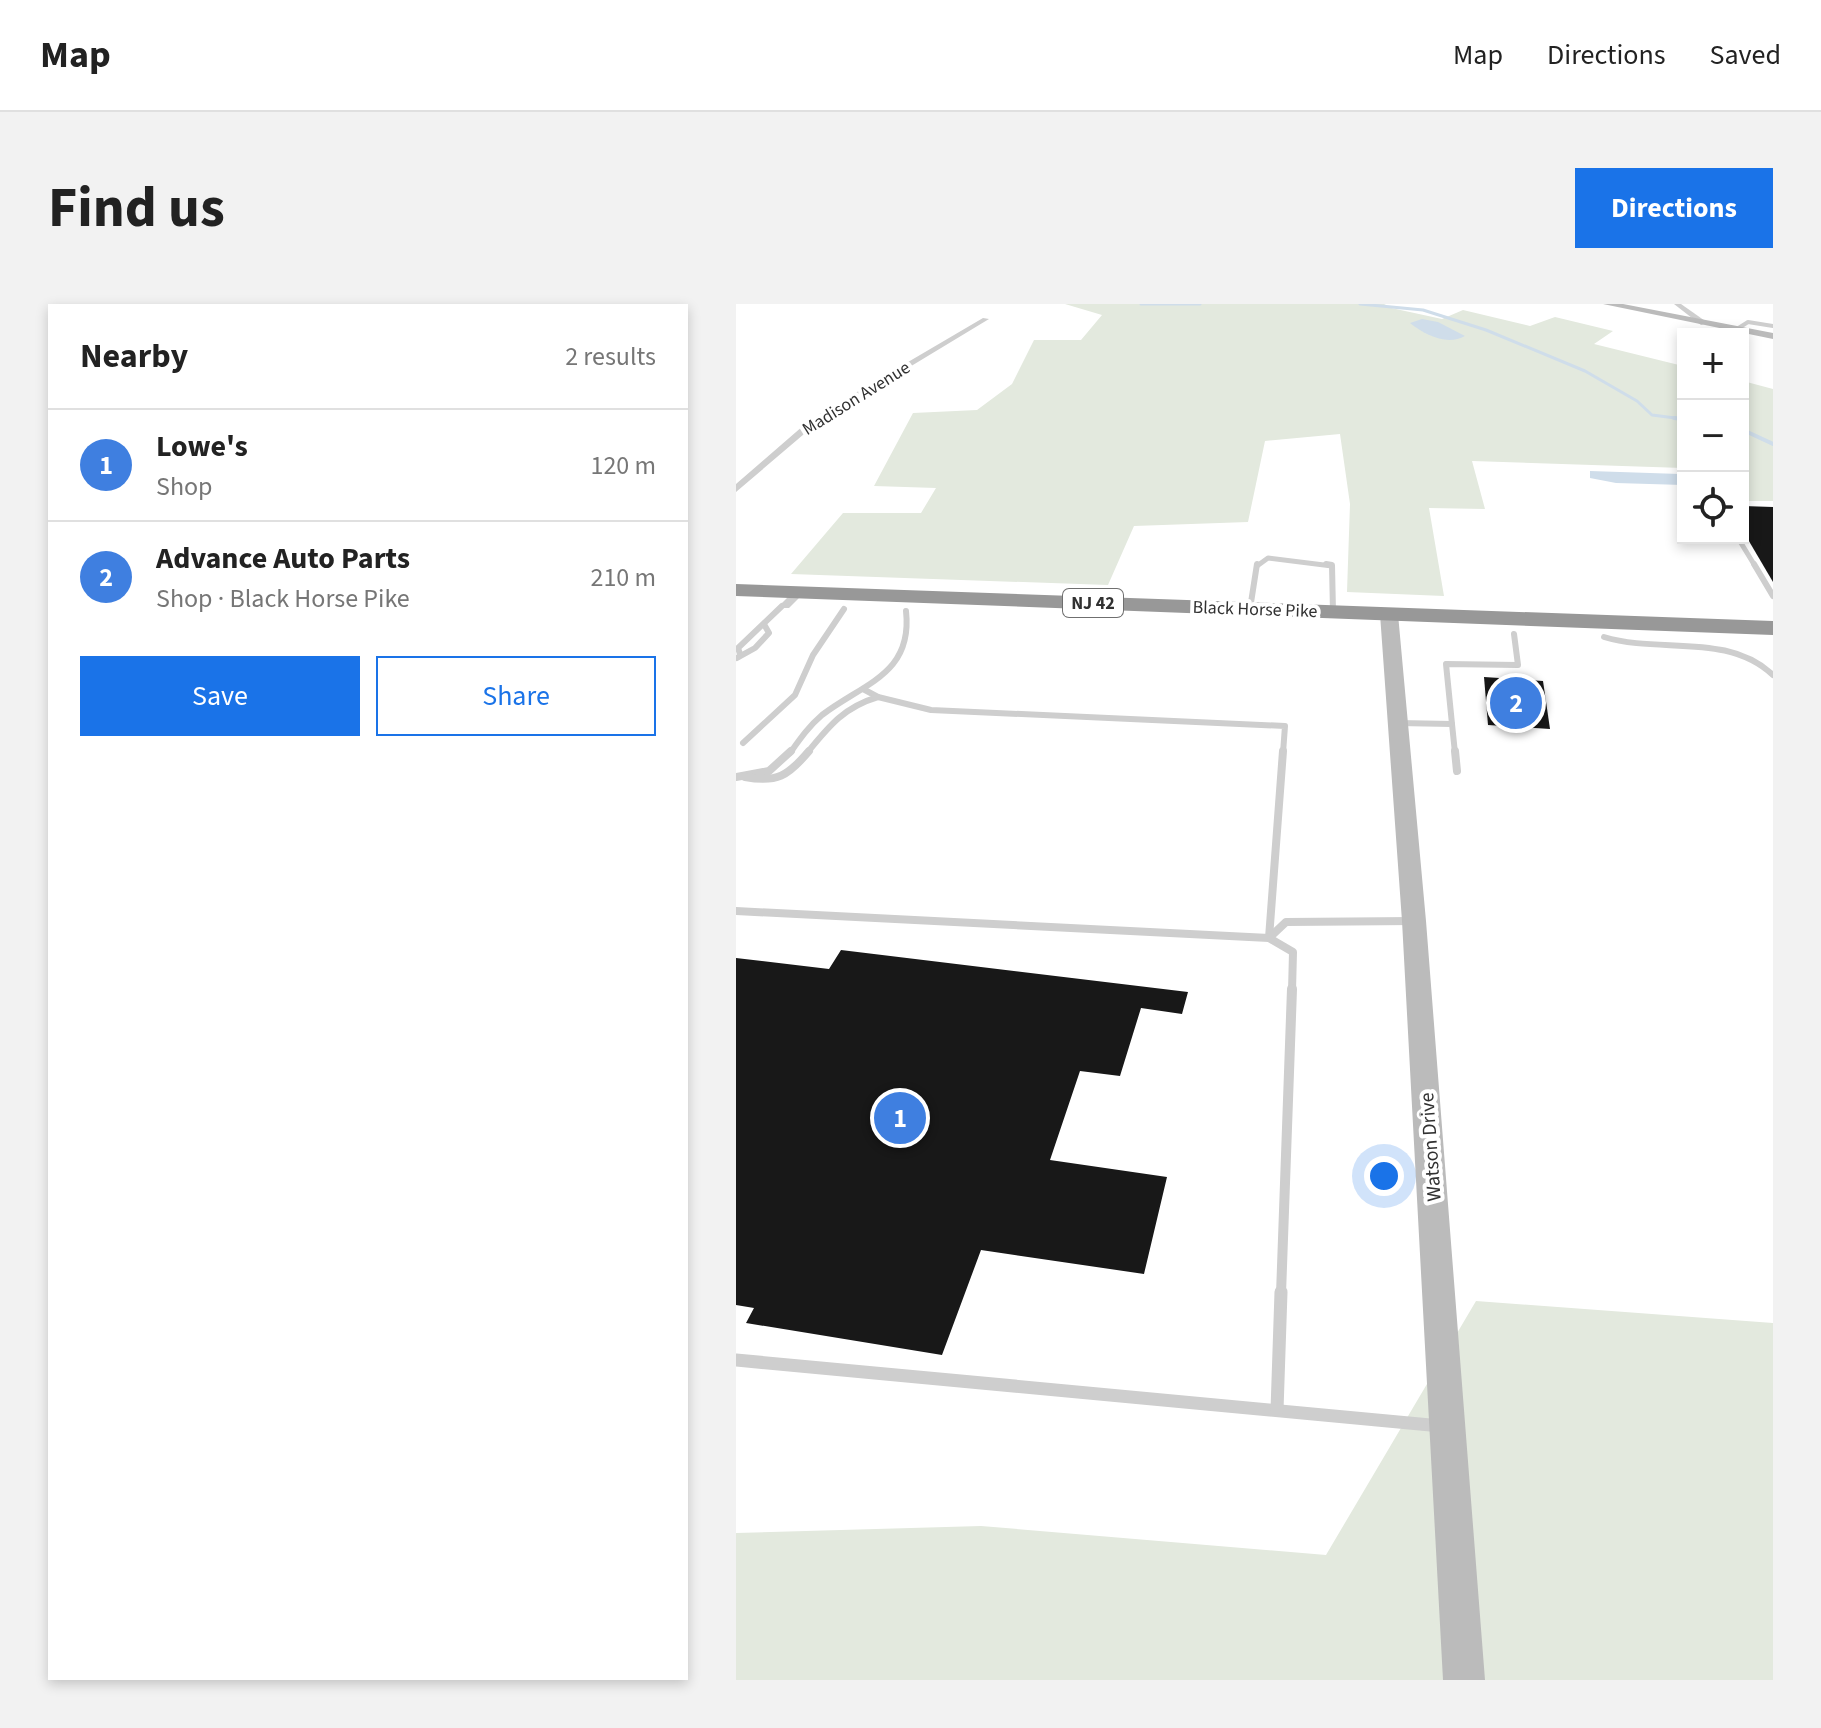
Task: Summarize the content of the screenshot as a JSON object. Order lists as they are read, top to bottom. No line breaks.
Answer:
{"streets":{"highway":["NJ 42","Black Horse Pike"],"street":["Madison Avenue","Watson Drive"]},"crossings":[["Black Horse Pike","Watson Drive"]],"page":{"header":"Map","nav":["Map","Directions","Saved"],"buttons":["Directions",["Save","Share"]],"title":"Find us","heading":["Nearby","2 results"],"map_buttons":["+","−"],"list":[{"mark":"1","name":"Lowe's","note":"Shop","value":"120 m"},{"mark":"2","name":"Advance Auto Parts","note":"Shop · Black Horse Pike","value":"210 m"}],"pins":["2","1"]}}
